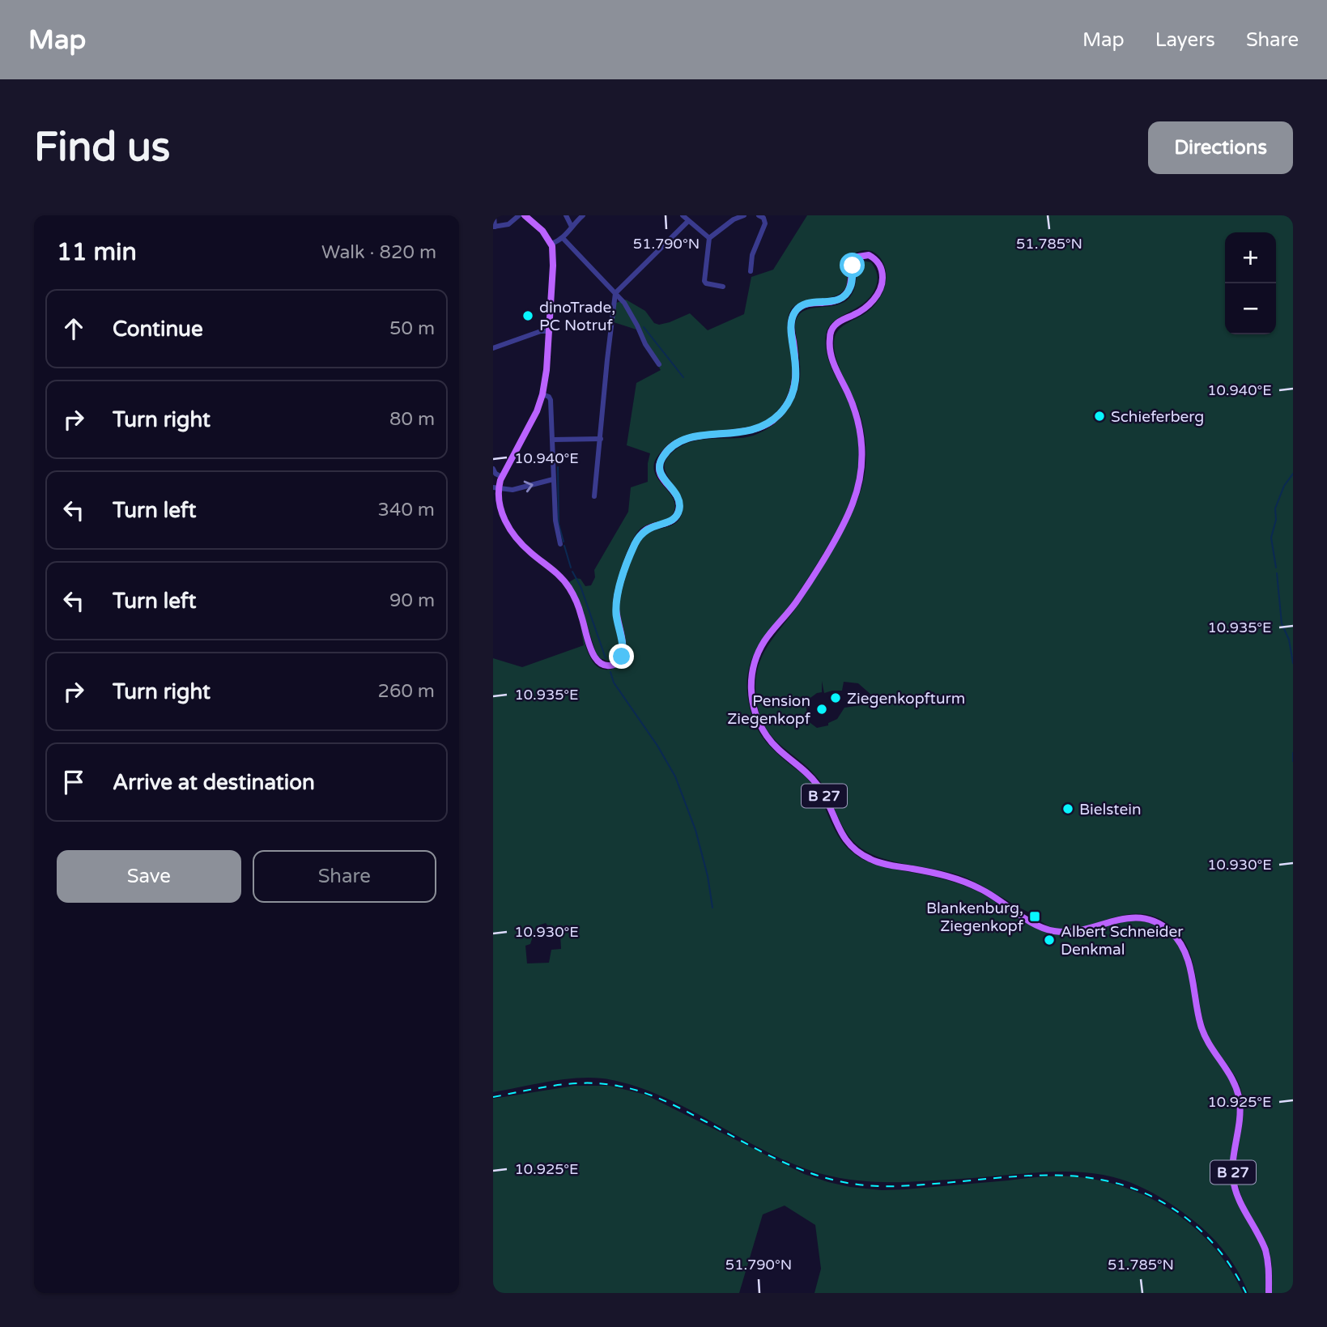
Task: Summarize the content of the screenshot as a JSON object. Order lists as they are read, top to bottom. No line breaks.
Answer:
{"streets":{"main road":["B 27"]},"places":{"other":["dinoTrade, PC Notruf","Schieferberg","Ziegenkopfturm","Pension Ziegenkopf","Bielstein","Albert Schneider Denkmal"],"transit":["Blankenburg, Ziegenkopf"]},"page":{"header":"Map","nav":["Map","Layers","Share"],"buttons":["Directions",["Save","Share"]],"title":"Find us","heading":["11 min","Walk · 820 m"],"map_buttons":["+","−"],"list":[["Continue","50 m"],["Turn right","80 m"],["Turn left","340 m"],["Turn left","90 m"],["Turn right","260 m"],"Arrive at destination"]},"coordinates":["51.790°N","51.785°N","10.940°E","10.935°E","10.930°E","10.925°E"]}
